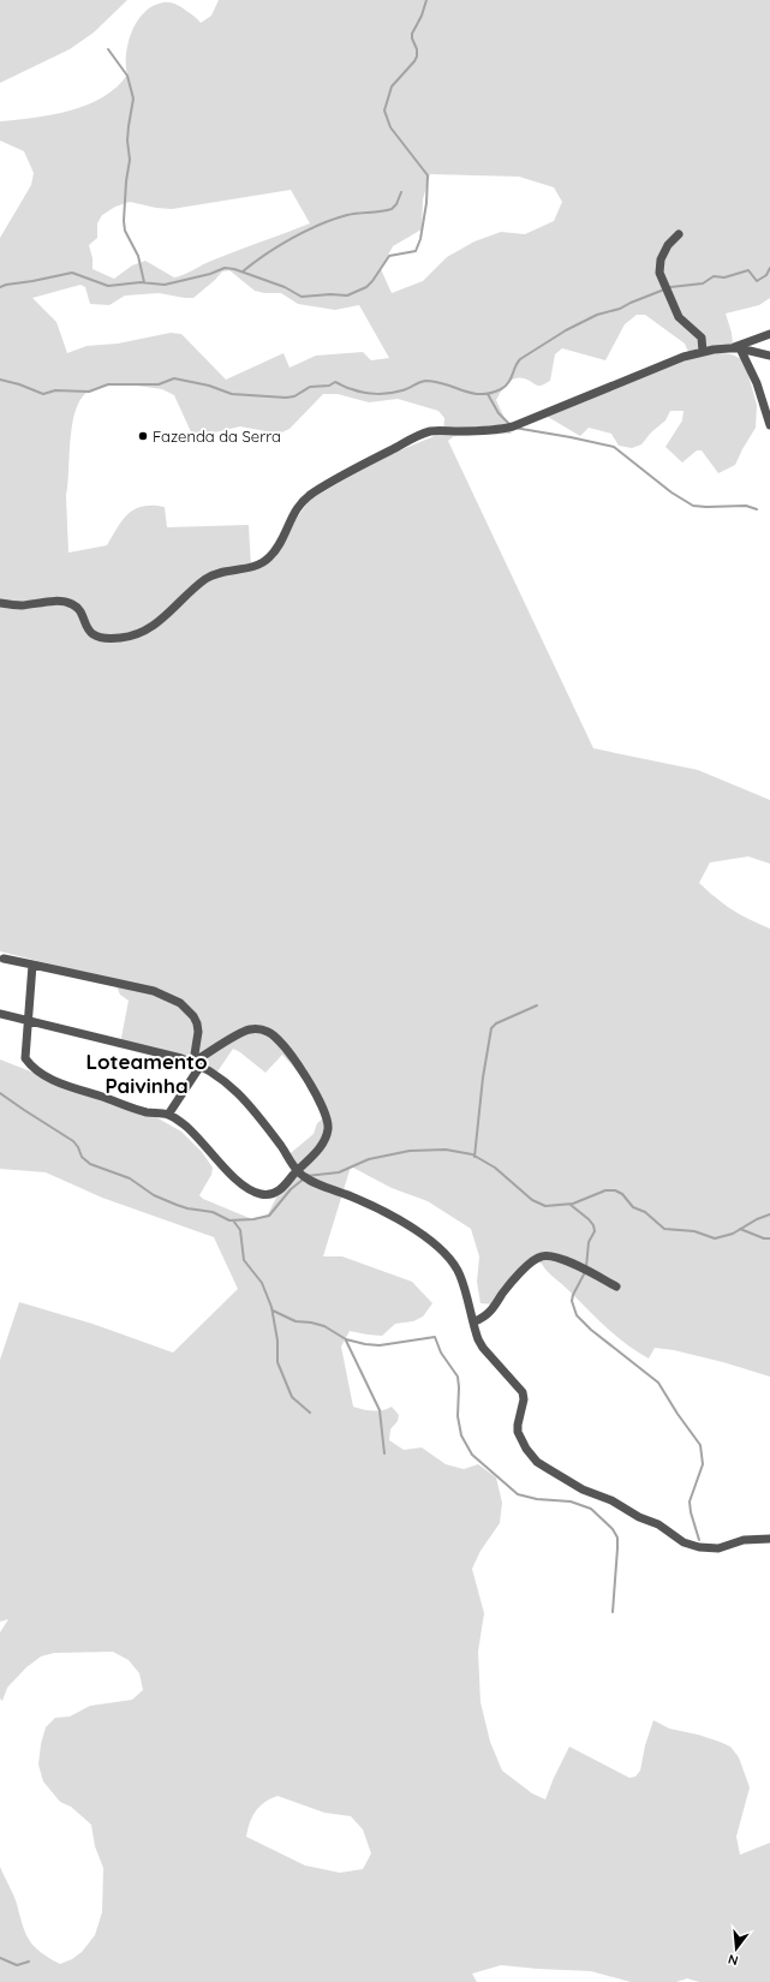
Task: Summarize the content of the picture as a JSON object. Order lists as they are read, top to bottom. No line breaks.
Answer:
{"districts":["Loteamento Paivinha"],"places":["Fazenda da Serra"],"north":"bottom"}
